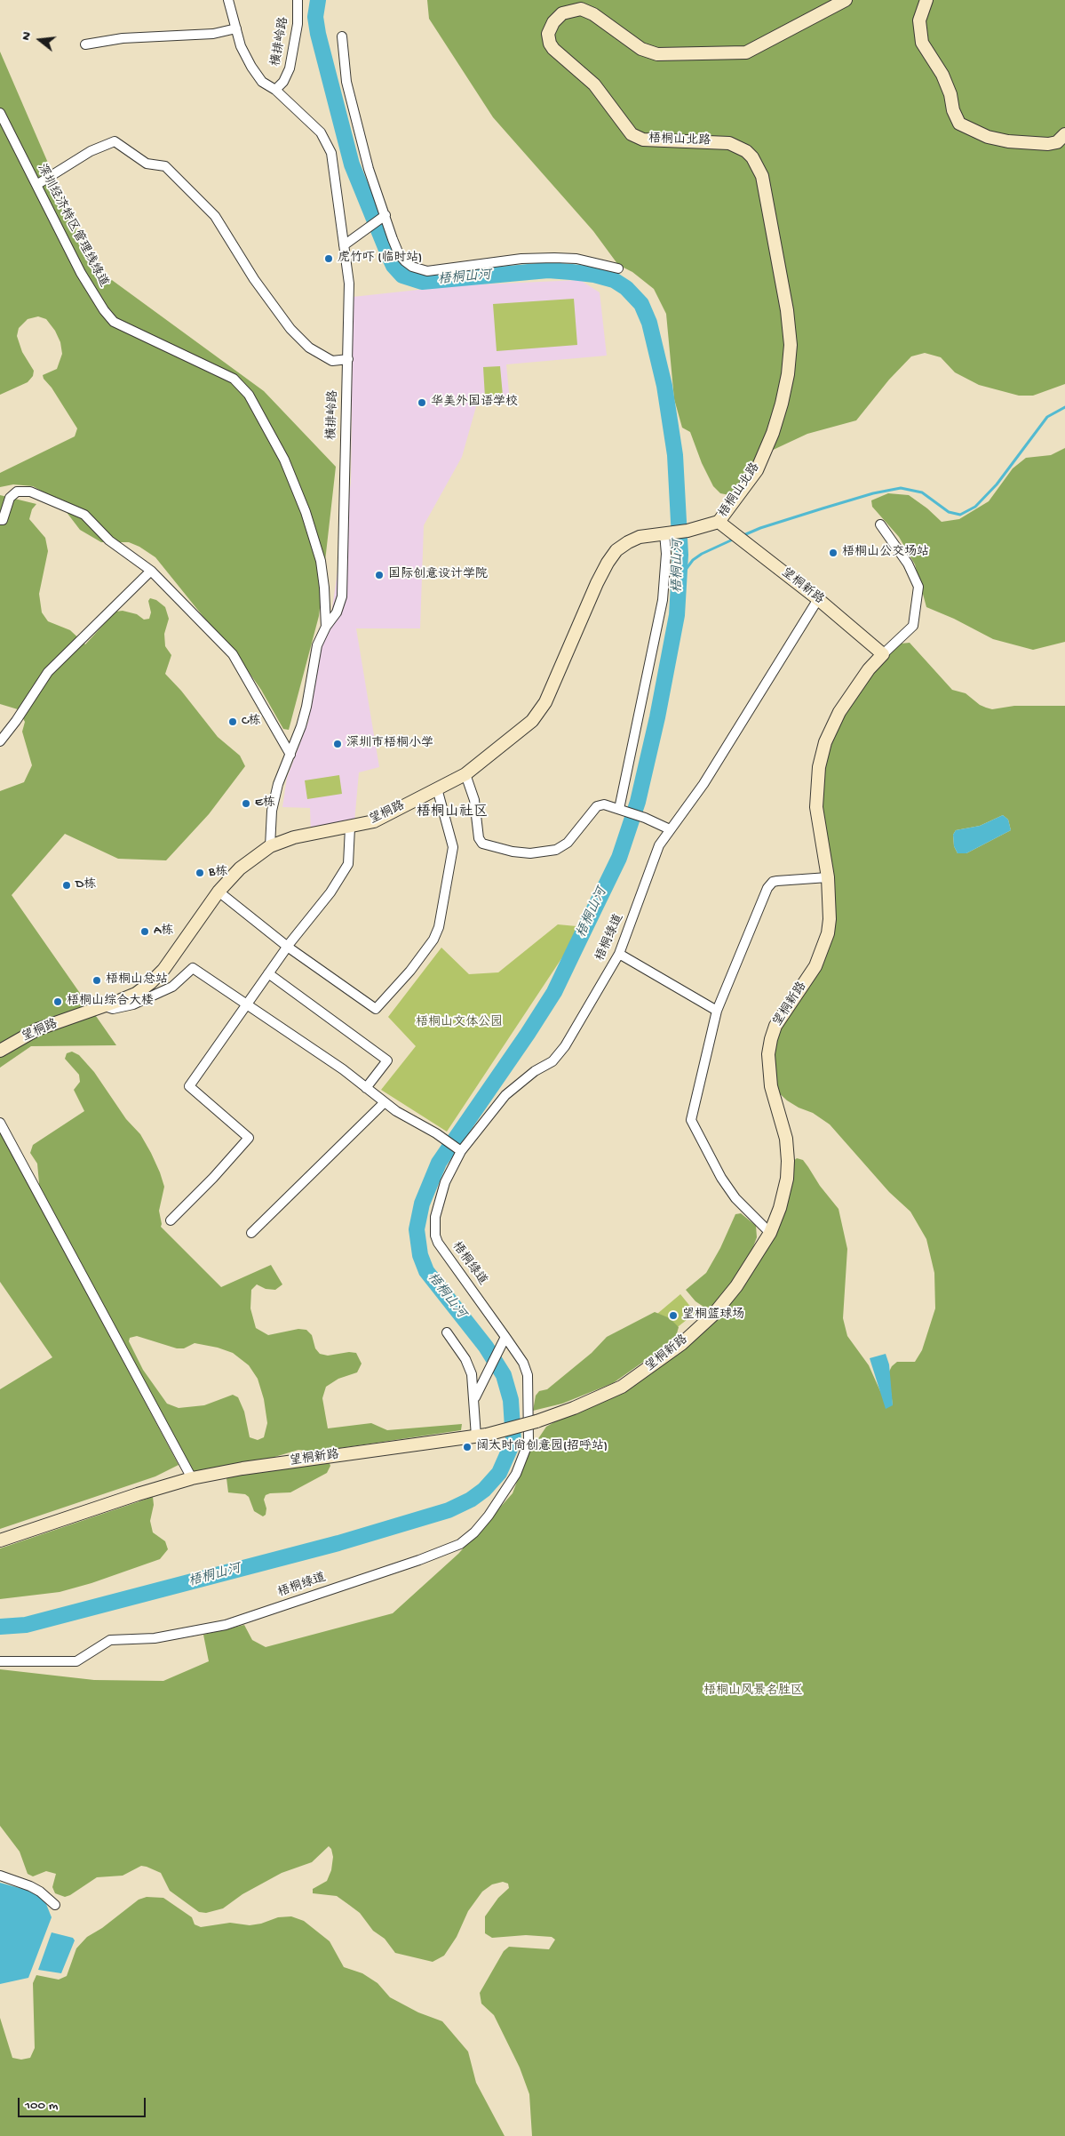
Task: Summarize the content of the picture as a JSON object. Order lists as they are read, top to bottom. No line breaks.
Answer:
{"streets":{"street":["横排岭路","梧桐山北路","深圳经济特区管理线绿道","望桐新路","望桐路","梧桐绿道"]},"crossings":[["横排岭路","深圳经济特区管理线绿道"],["横排岭路","望桐路"],["梧桐山北路","望桐新路"],["梧桐山北路","望桐路"],["望桐新路","望桐路"],["望桐新路","梧桐绿道"]],"districts":["梧桐山社区"],"water":["梧桐山河"],"parks":["梧桐山文体公园","梧桐山风景名胜区"],"places":["虎竹吓 (临时站)","华美外国语学校","梧桐山公交场站","国际创意设计学院","C栋","深圳市梧桐小学","E栋","B栋","D栋","A栋","梧桐山总站","梧桐山综合大楼","望桐篮球场","阔太时尚创意园(招呼站)"],"scale_bar":"100 m","north":"left"}
